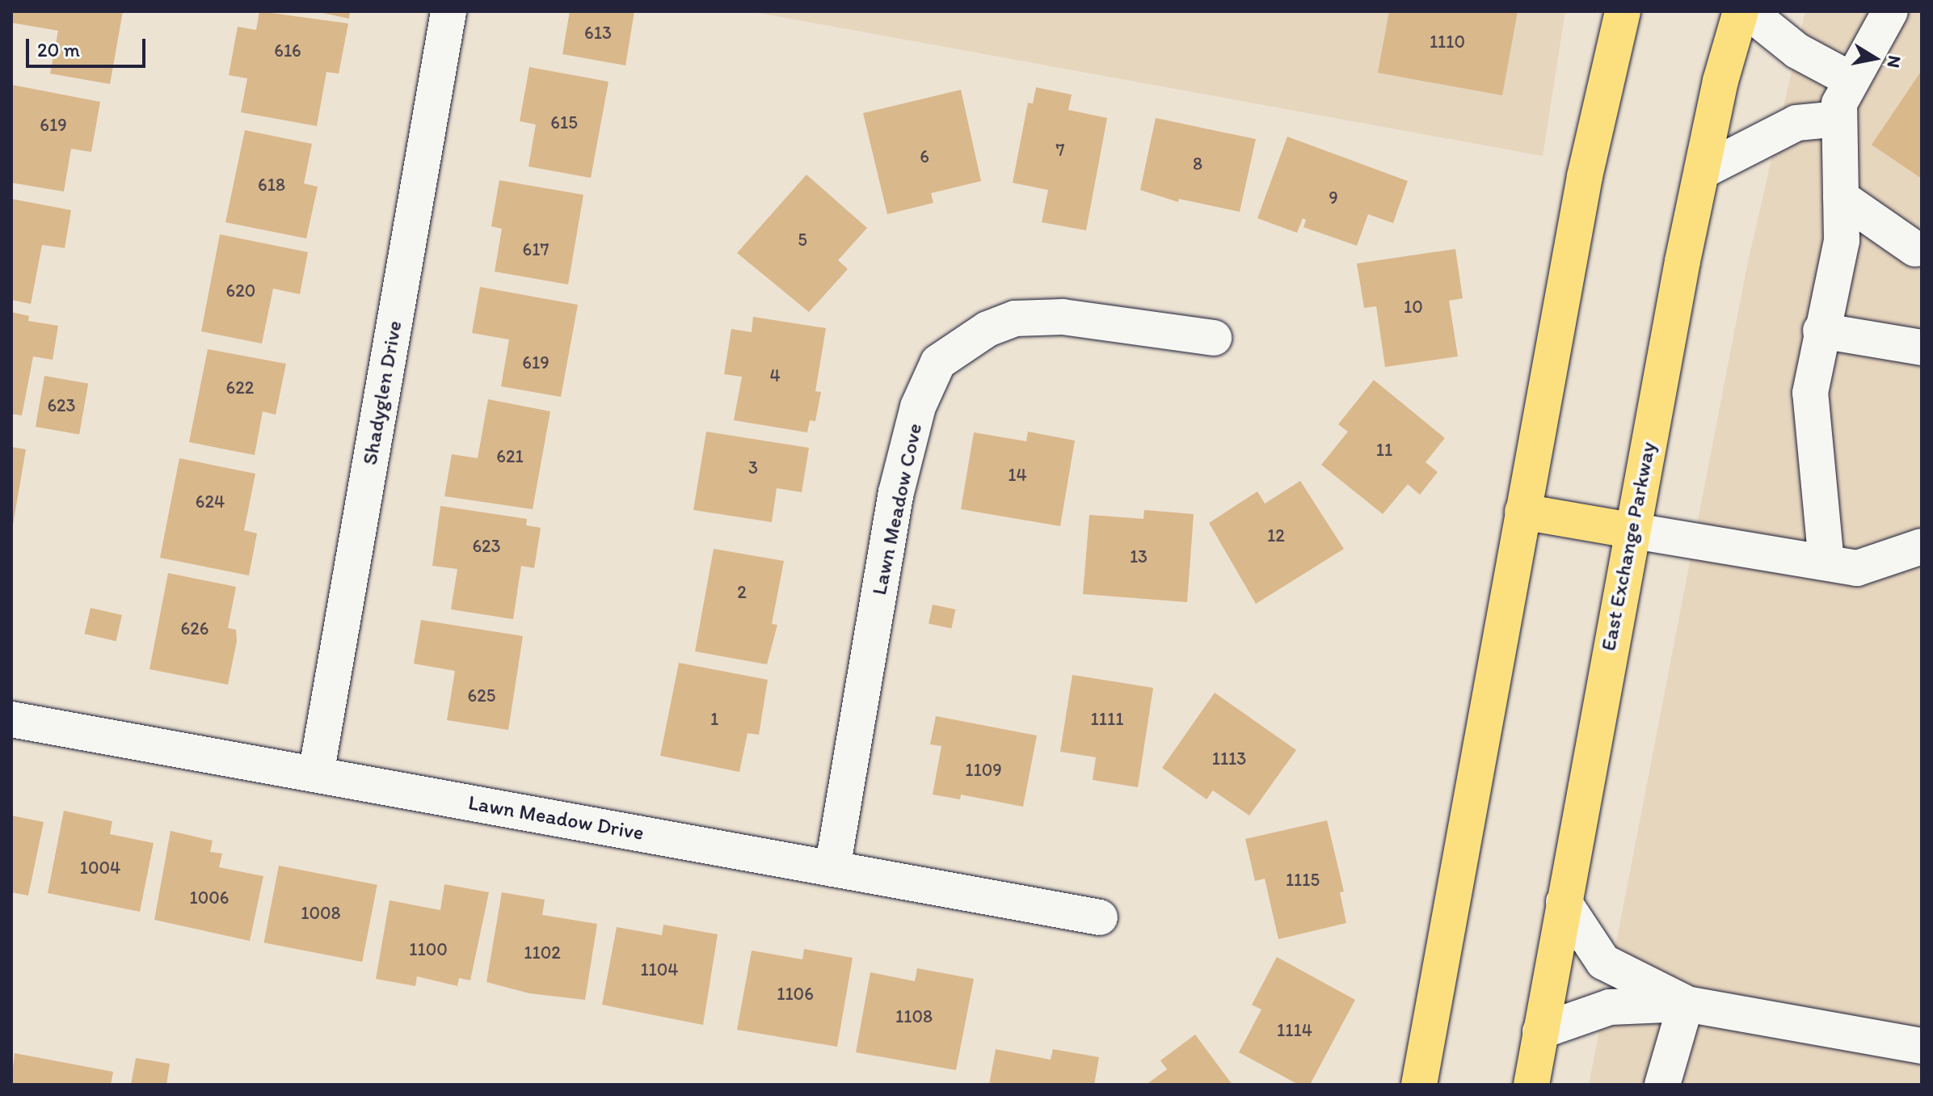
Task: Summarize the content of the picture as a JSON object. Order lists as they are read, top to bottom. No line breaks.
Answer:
{"streets":{"main road":["East Exchange Parkway"],"street":["Shadyglen Drive","Lawn Meadow Cove","Lawn Meadow Drive"]},"crossings":[["Shadyglen Drive","Lawn Meadow Drive"],["Lawn Meadow Cove","Lawn Meadow Drive"]],"house_numbers":["613","1110","616","615","619","7","6","8","618","9","5","617","620","10","619","4","622","623","11","621","3","14","624","12","623","13","2","626","625","1","1111","1113","1109","1004","1115","1006","1008","1100","1102","1104","1106","1108","1114"],"scale_bar":"20 m","north":"right"}
